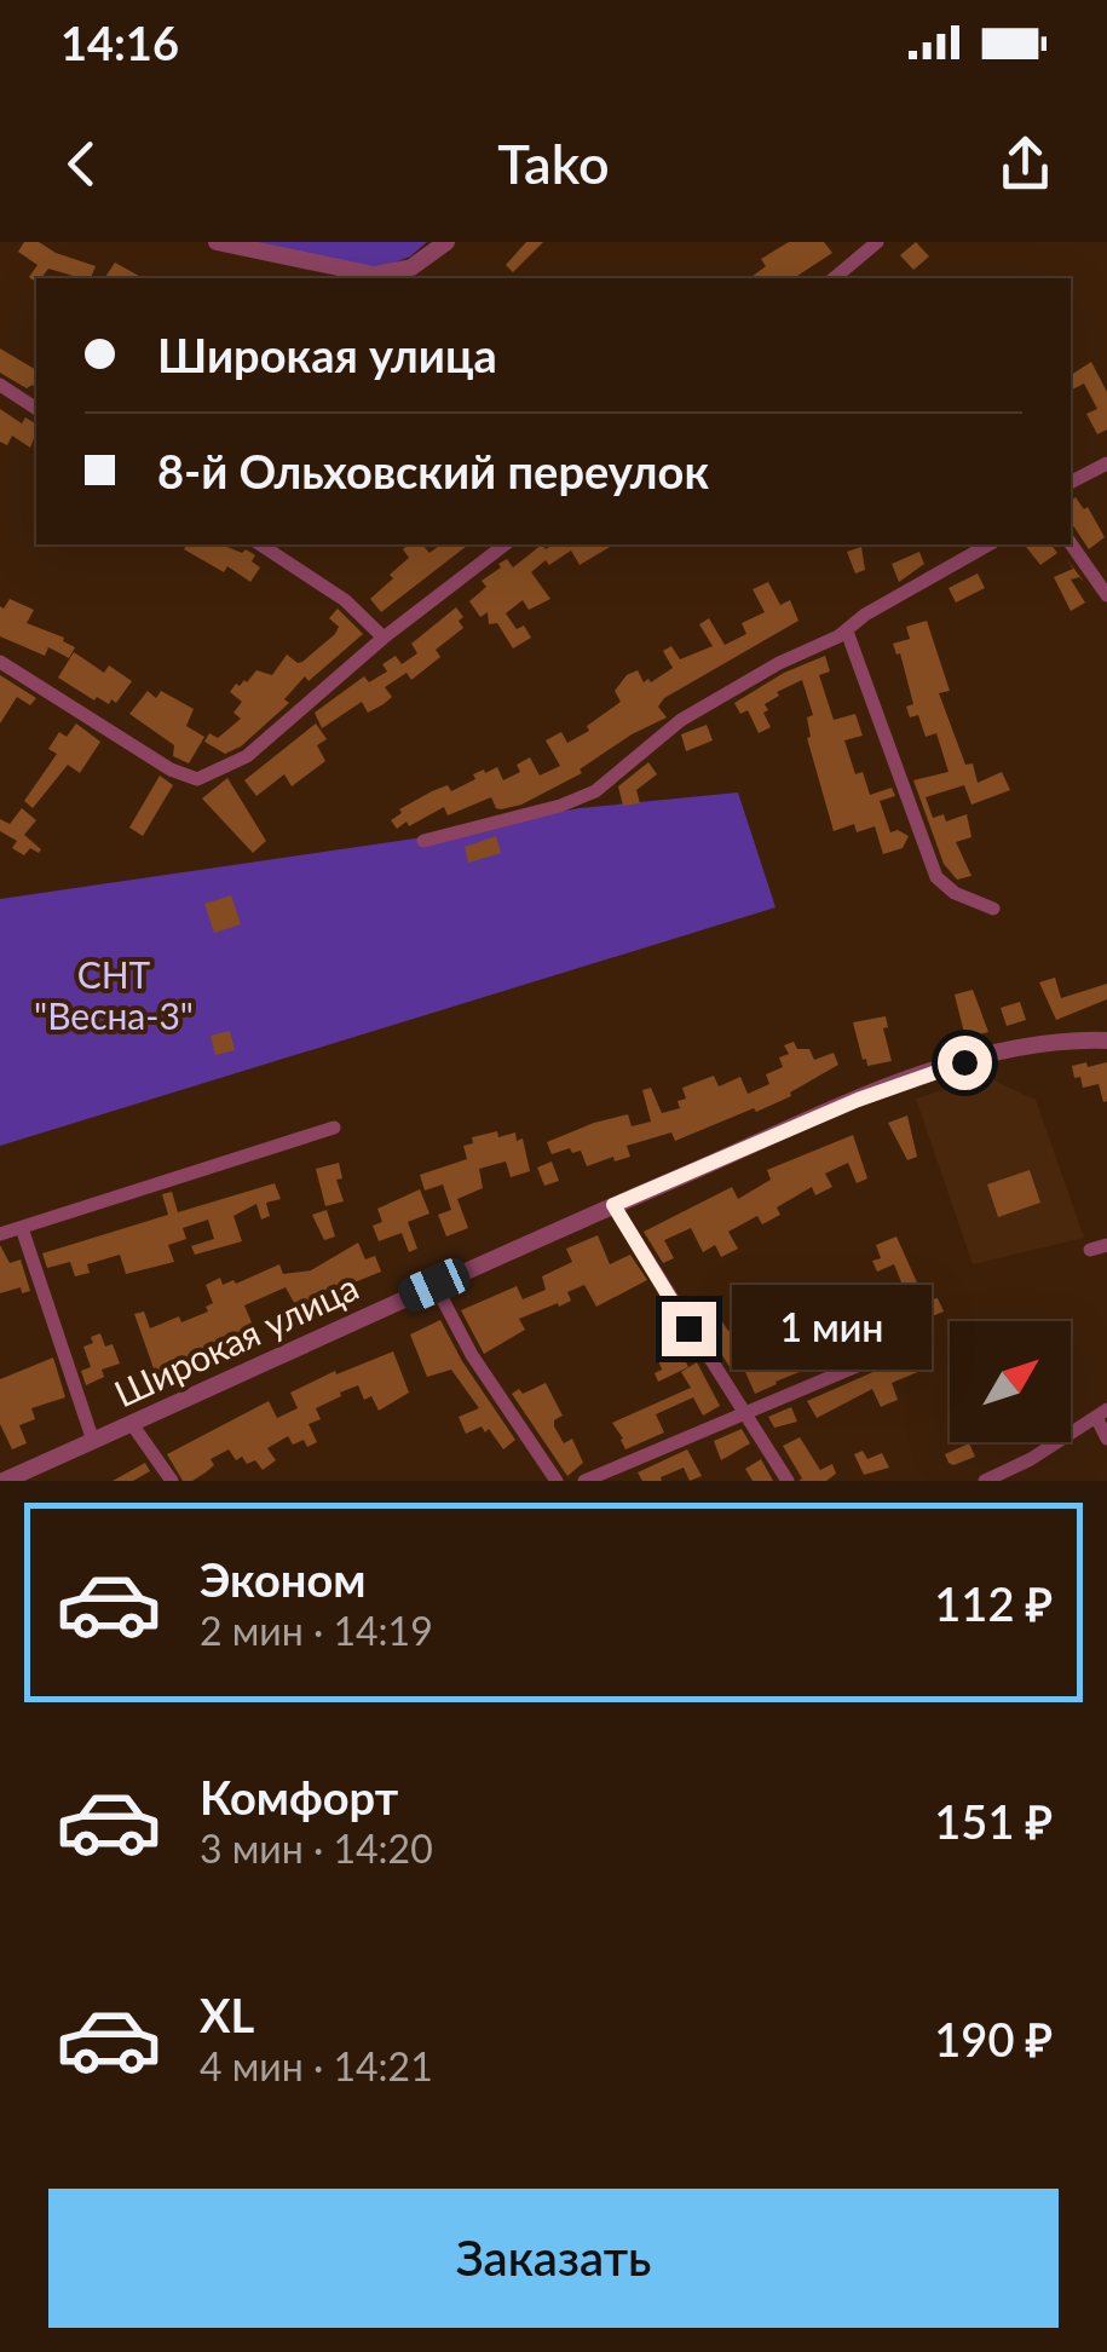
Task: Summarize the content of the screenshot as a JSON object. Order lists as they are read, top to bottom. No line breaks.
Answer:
{"streets":{"street":["Широкая улица"]},"parks":["СНТ \"Весна-3\""],"north":"top right","page":{"status":"14:16","header":"Tako","banner":["Широкая улица","8-й Ольховский переулок"],"bubble":"1 мин","list":[{"name":"Эконом","note":"2 мин · 14:19","value":"112 ₽"},{"name":"Комфорт","note":"3 мин · 14:20","value":"151 ₽"},{"name":"XL","note":"4 мин · 14:21","value":"190 ₽"}],"buttons":"Заказать"}}
